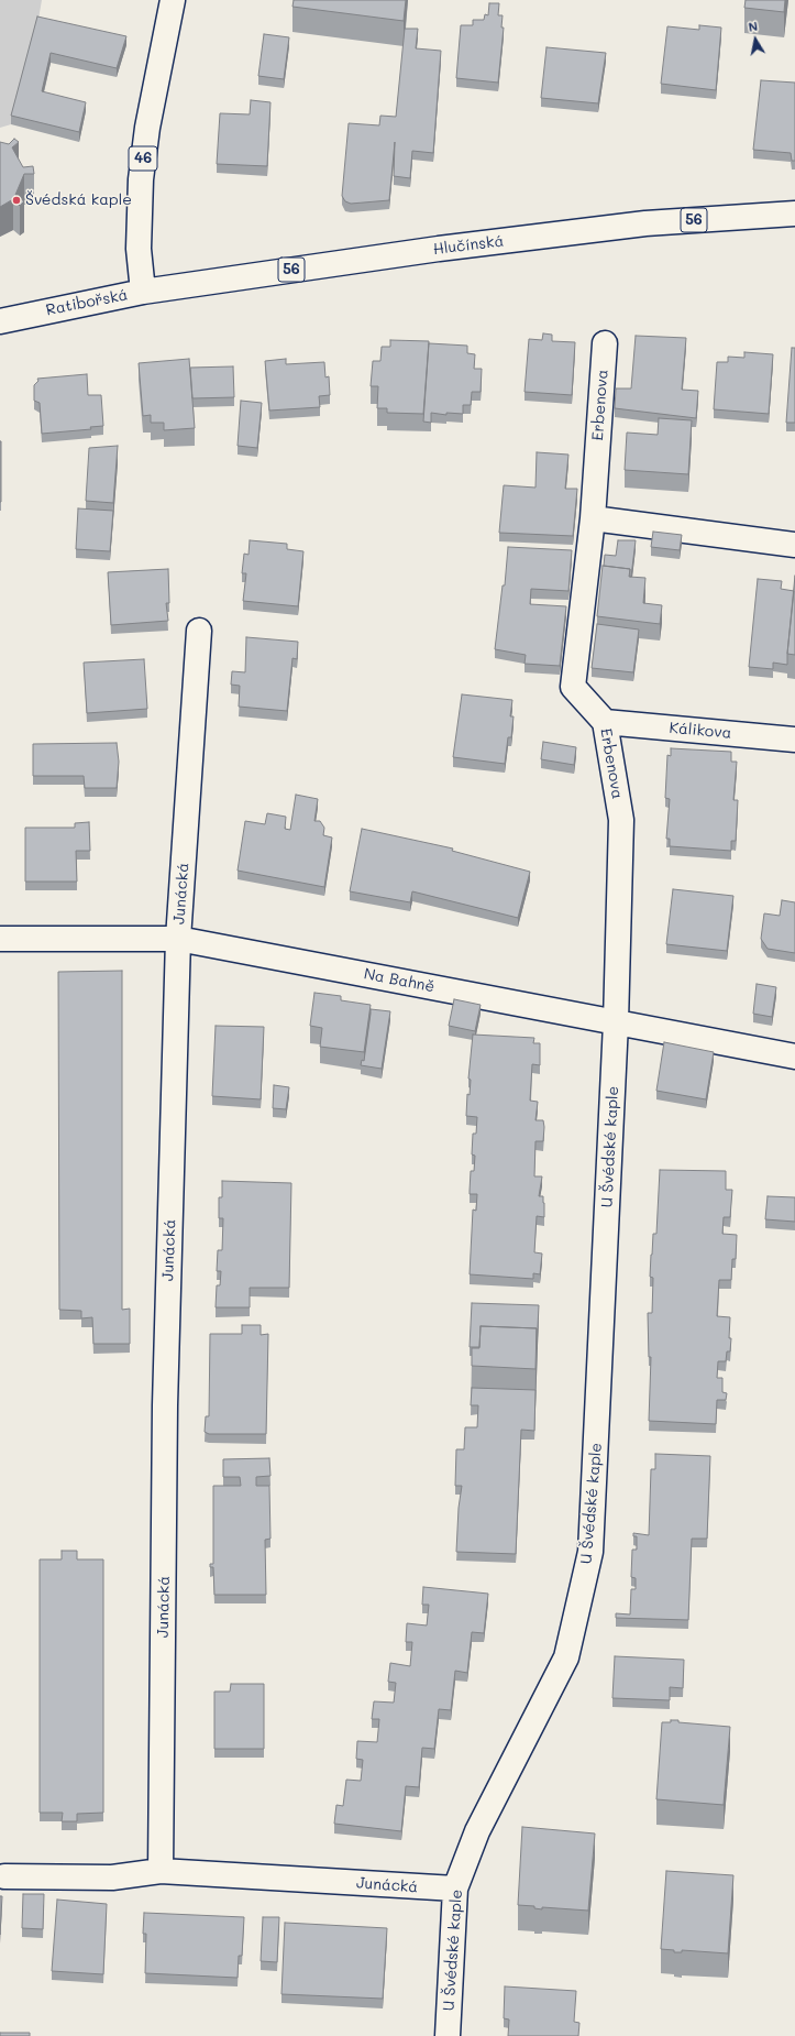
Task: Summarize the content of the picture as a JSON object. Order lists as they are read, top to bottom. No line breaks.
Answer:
{"streets":{"street":["46","56","Hlučínská","Ratibořská","Erbenova","Kálikova","Junácká","Na Bahně","U Švédské kaple"]},"crossings":[["Hlučínská","Ratibořská"],["Erbenova","Kálikova"],["Erbenova","Na Bahně"],["Erbenova","U Švédské kaple"],["Junácká","Na Bahně"],["Junácká","U Švédské kaple"],["Na Bahně","U Švédské kaple"]],"places":["Švédská kaple"],"north":"top"}
